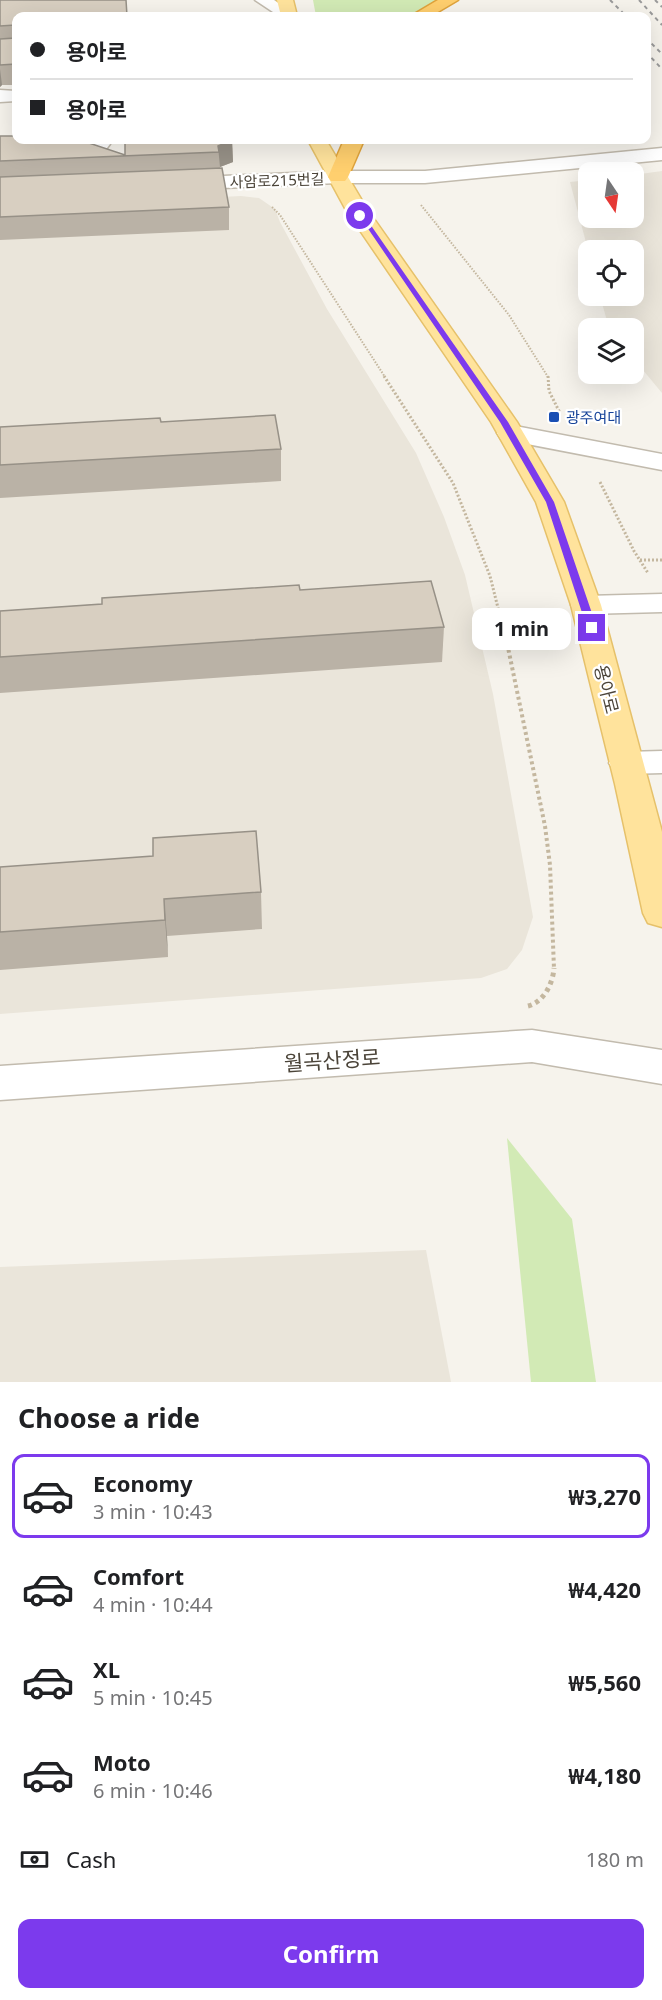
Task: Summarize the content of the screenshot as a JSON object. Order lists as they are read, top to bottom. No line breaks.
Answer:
{"streets":{"main road":["용아로"],"street":["사암로215번길","월곡산정로"]},"crossings":[["사암로215번길","용아로"]],"places":{"transit":["광주여대"]},"north":"bottom","page":{"banner":["용아로","용아로"],"bubble":"1 min","heading":"Choose a ride","list":[{"name":"Economy","note":"3 min · 10:43","value":"₩3,270"},{"name":"Comfort","note":"4 min · 10:44","value":"₩4,420"},{"name":"XL","note":"5 min · 10:45","value":"₩5,560"},{"name":"Moto","note":"6 min · 10:46","value":"₩4,180"}],"pay":["Cash","180 m"],"buttons":"Confirm"}}
